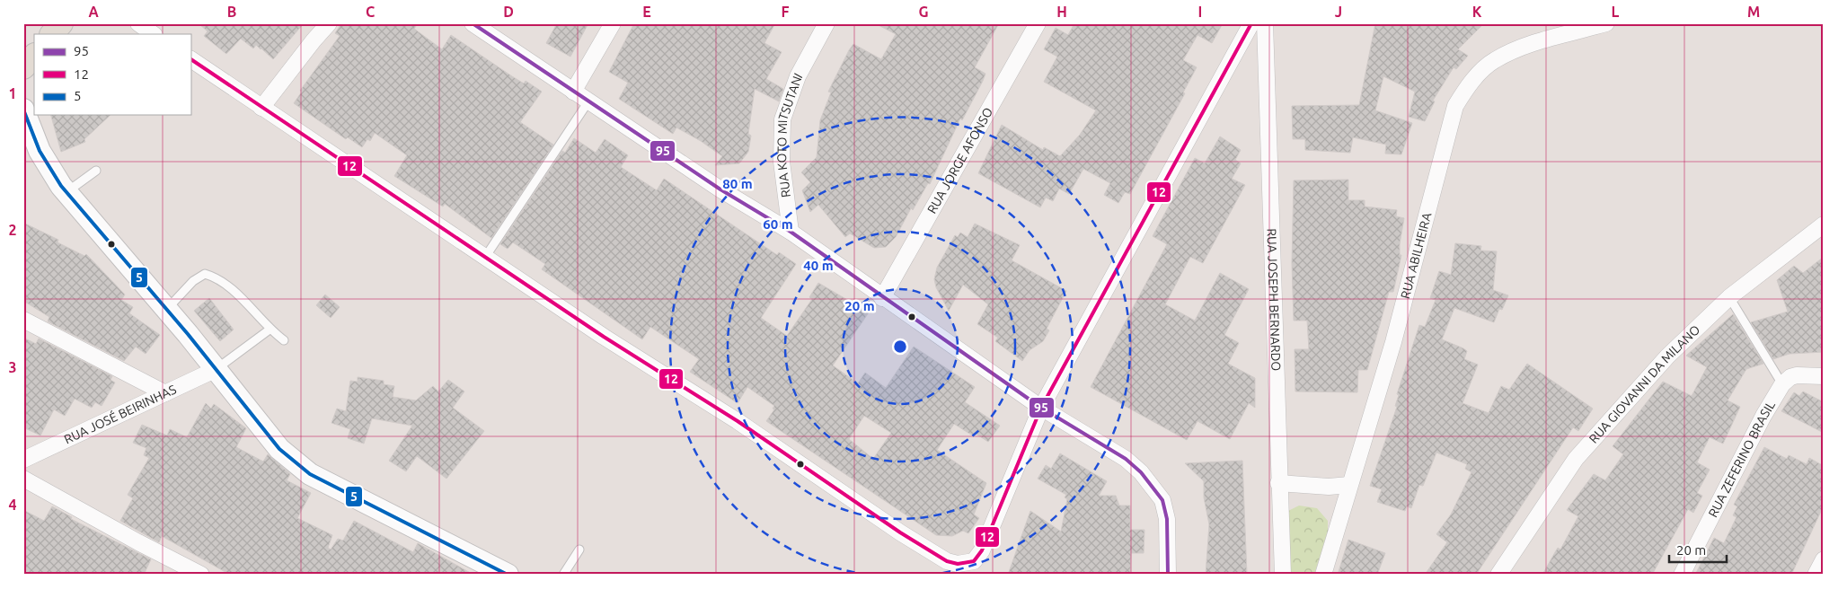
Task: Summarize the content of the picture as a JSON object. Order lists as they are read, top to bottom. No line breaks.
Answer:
{"streets":{"street":["RUA KOTO MITSUTANI","RUA JORGE AFONSO","RUA ABILHEIRA","RUA JOSEPH BERNARDO","RUA GIOVANNI DA MILANO","RUA JOSÉ BEIRINHAS","RUA ZEFERINO BRASIL"]},"lines":["transit line 95","transit line 12","transit line 5"],"legend":["95","12","5"],"scale_bar":"20 m","grid":{"columns":["A","B","C","D","E","F","G","H","I","J","K","L","M"],"rows":["1","2","3","4"]},"rings":["80 m","60 m","40 m","20 m"]}
